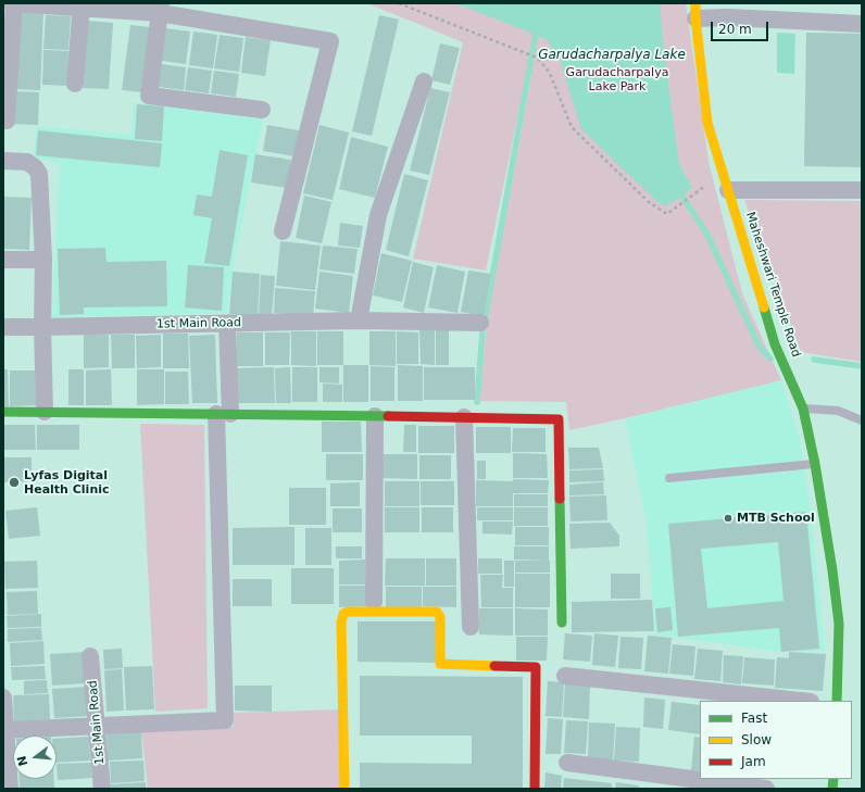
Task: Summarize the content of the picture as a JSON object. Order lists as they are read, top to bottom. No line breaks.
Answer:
{"streets":{"street":["Maheshwari Temple Road","1st Main Road"]},"water":["Garudacharpalya Lake"],"parks":["Garudacharpalya Lake Park"],"places":["Lyfas Digital Health Clinic","MTB School"],"legend":["Fast","Slow","Jam"],"scale_bar":"20 m","north":"left"}
